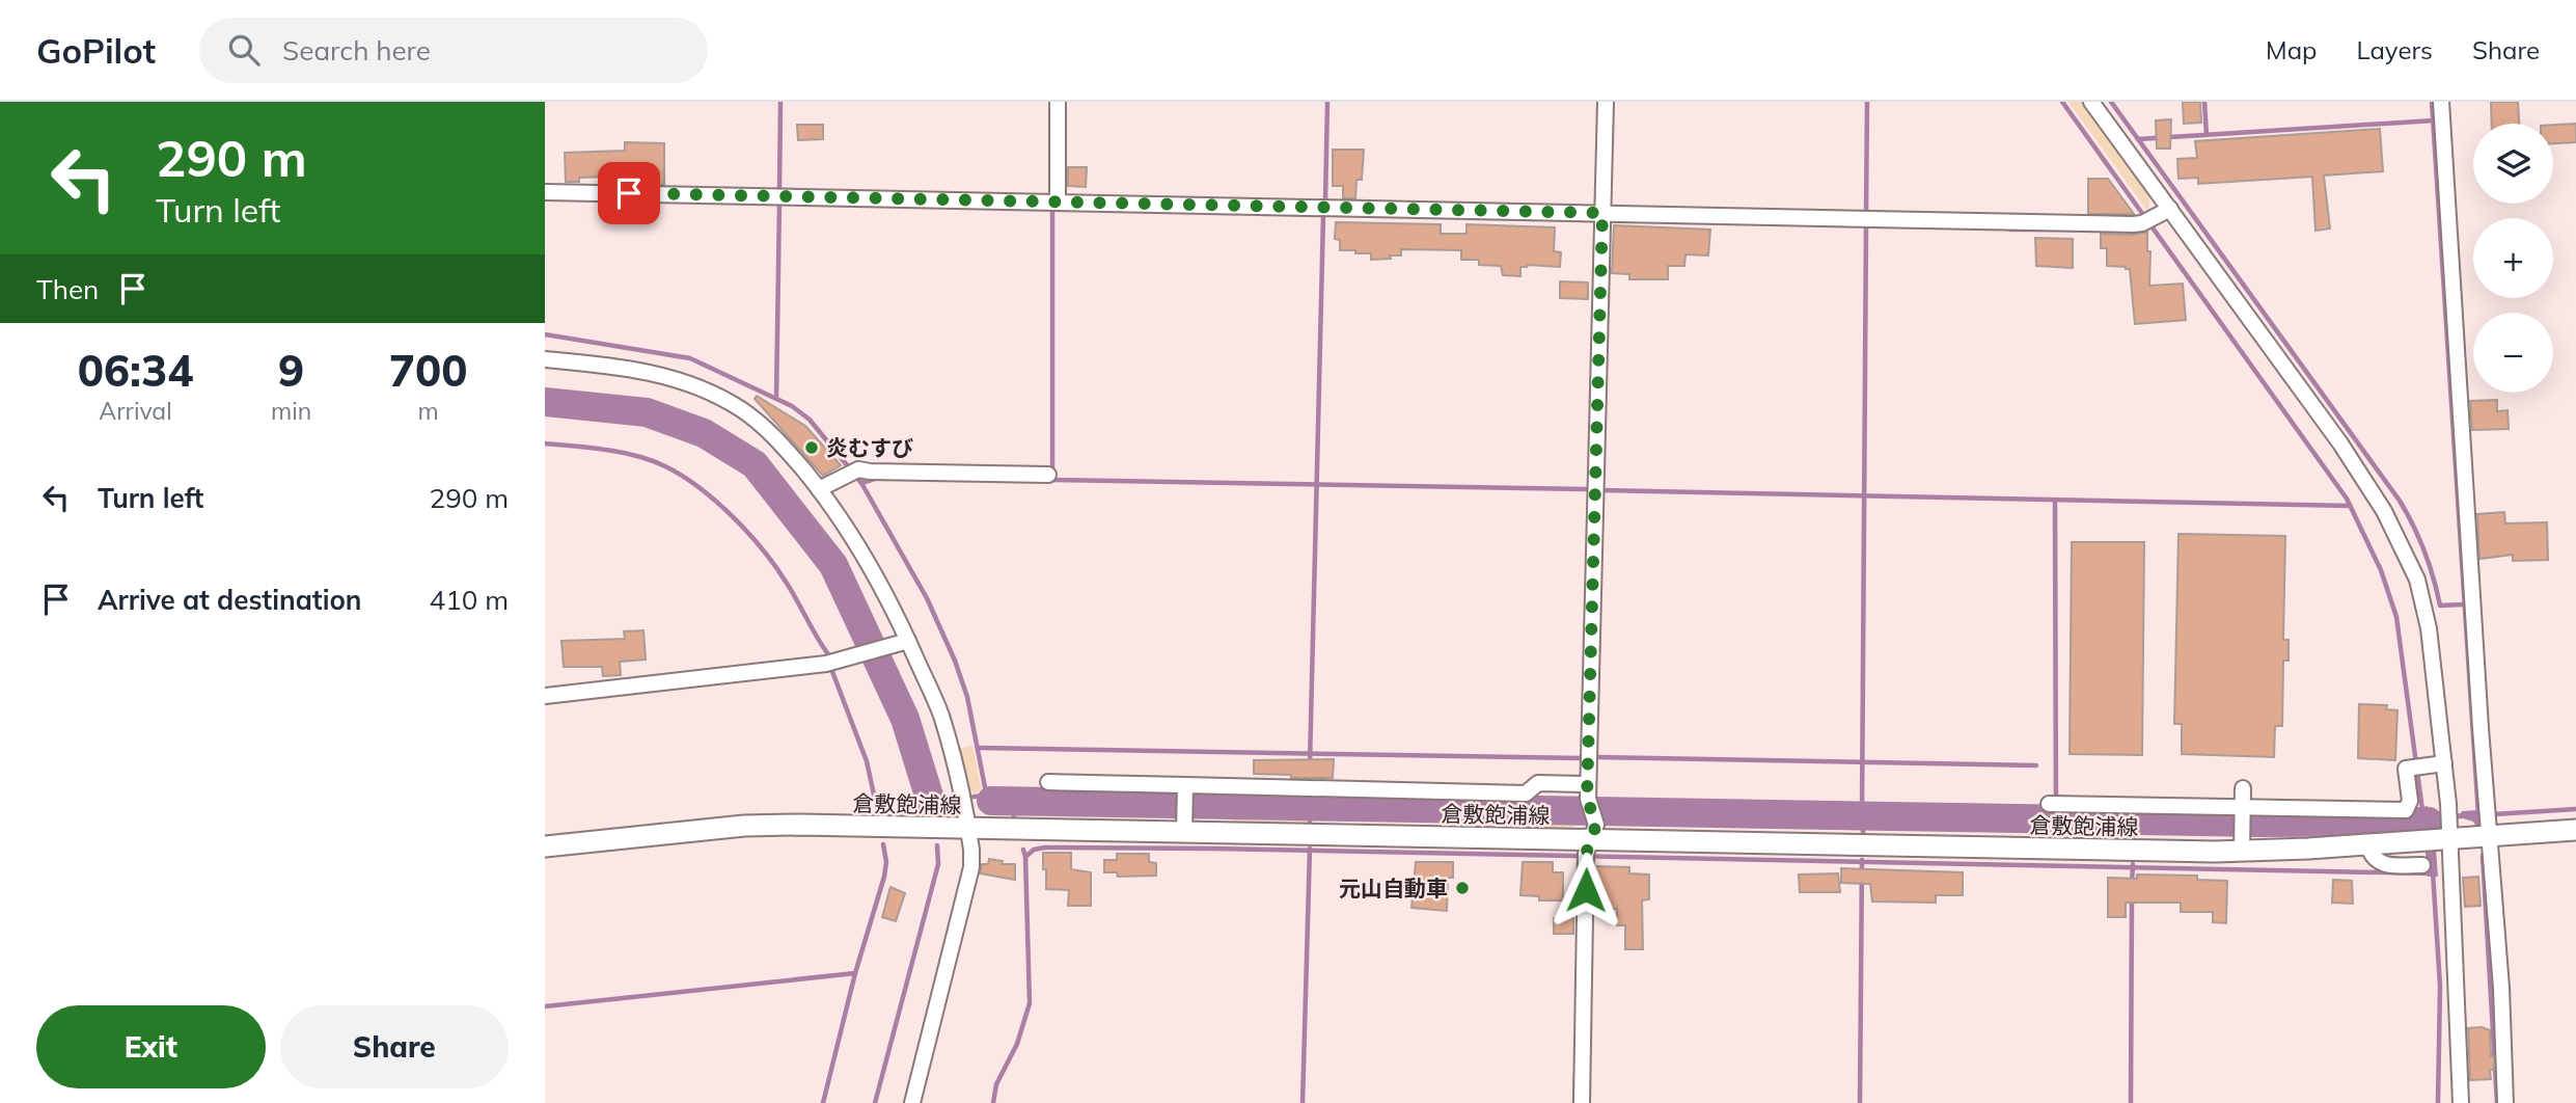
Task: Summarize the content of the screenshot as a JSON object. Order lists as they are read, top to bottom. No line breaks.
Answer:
{"streets":{"main road":["倉敷飽浦線"]},"places":["炎むすび","元山自動車"],"page":{"header":"GoPilot","search":"Search here","nav":["Map","Layers","Share"],"turn":["290 m","Turn left"],"map_buttons":["+","−"],"then":"Then","eta":["06:34","Arrival","9","min","700","m"],"list":[{"name":"Turn left","value":"290 m"},{"name":"Arrive at destination","value":"410 m"}],"buttons":["Exit","Share"]}}
